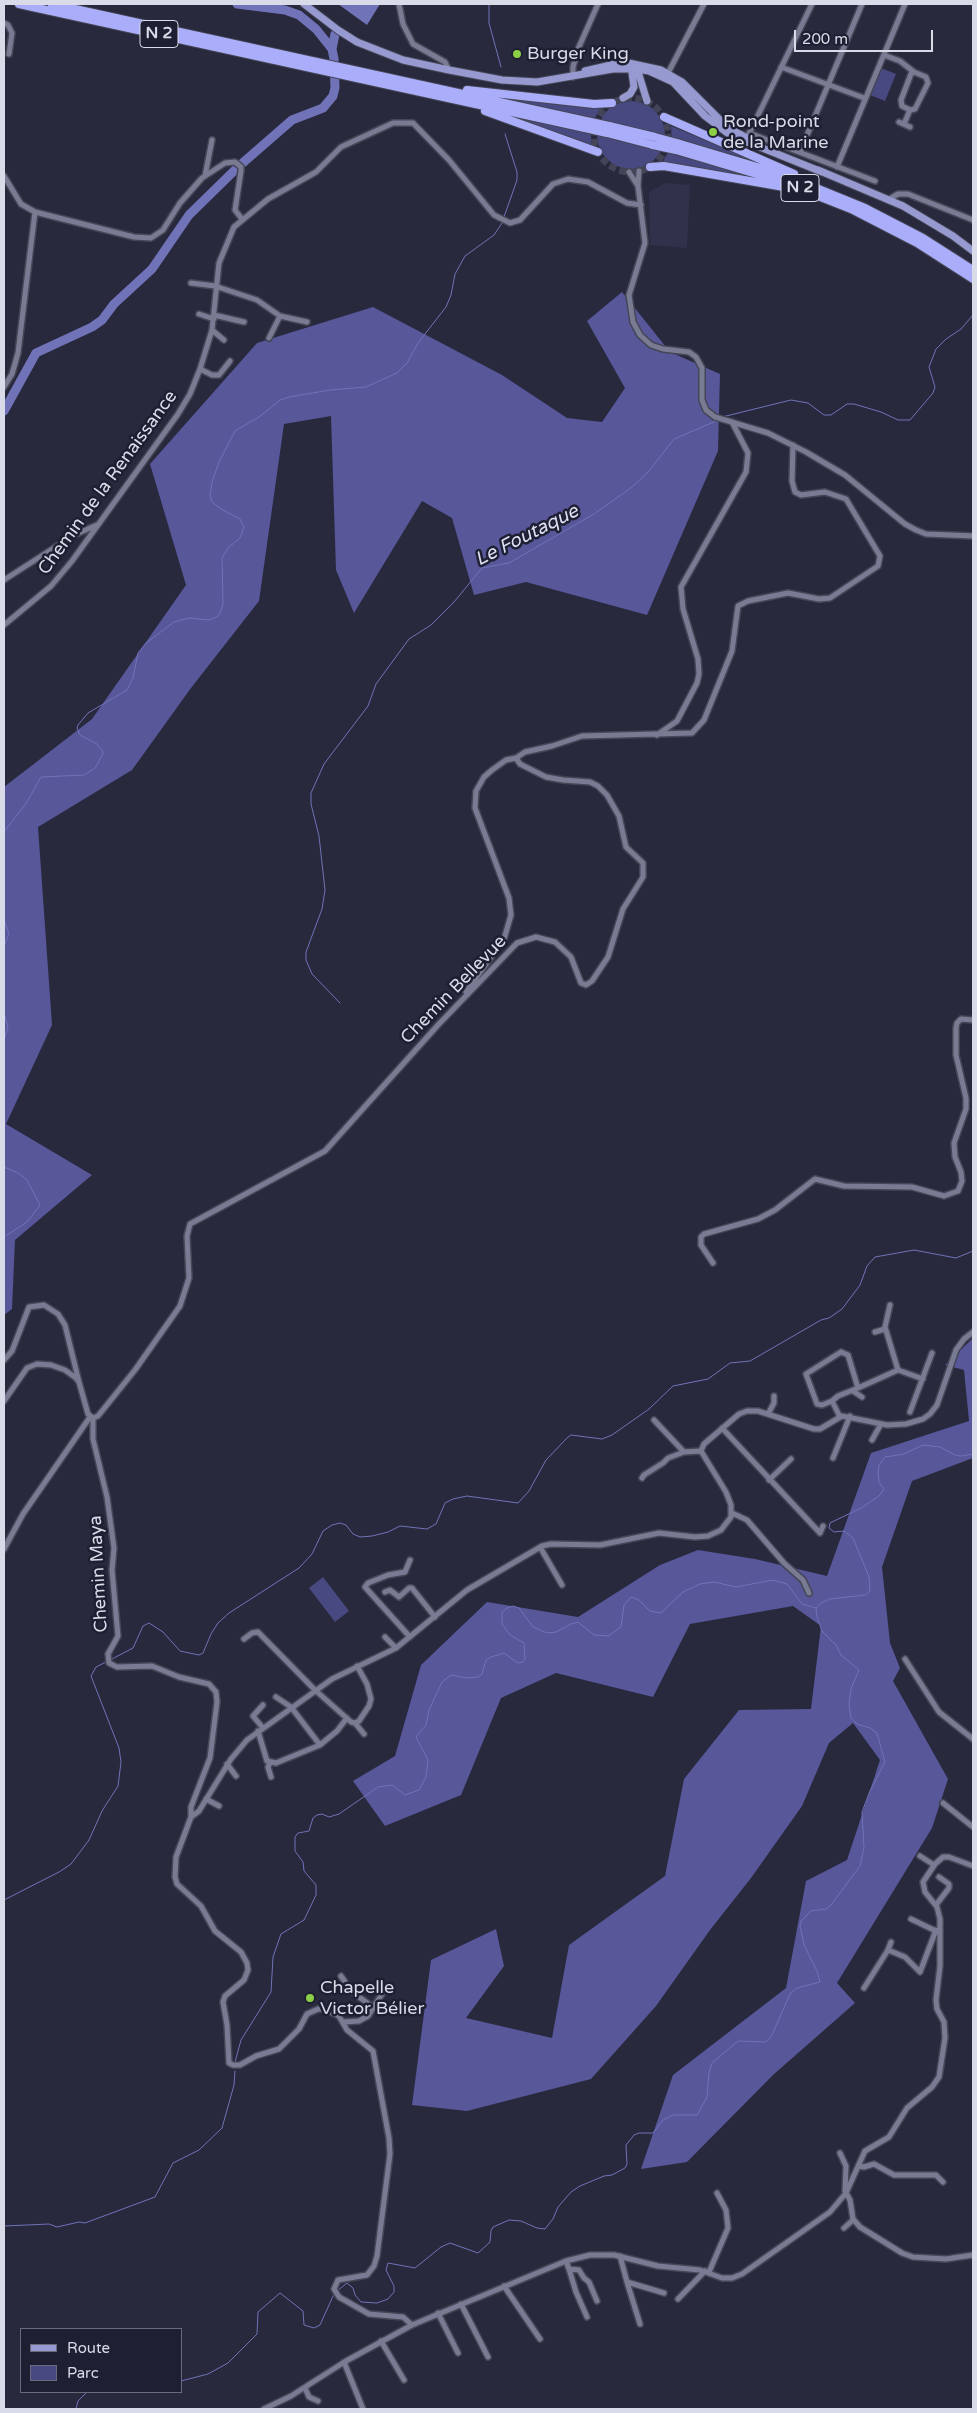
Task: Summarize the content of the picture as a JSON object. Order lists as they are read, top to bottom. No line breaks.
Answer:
{"streets":{"highway":["N 2"],"street":["Chemin de la Renaissance","Chemin Bellevue","Chemin Maya"]},"crossings":[["Chemin Bellevue","Chemin Maya"]],"water":["Le Foutaque"],"places":["Burger King","Rond-point de la Marine","Chapelle Victor Bélier"],"legend":["Route","Parc"],"scale_bar":"200 m"}
